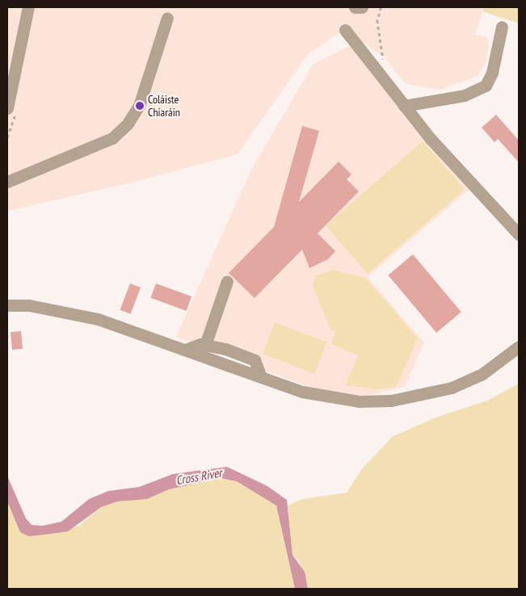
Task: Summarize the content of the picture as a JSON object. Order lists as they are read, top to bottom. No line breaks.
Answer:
{"water":["Cross River"],"places":["Coláiste Chiaráin"]}
